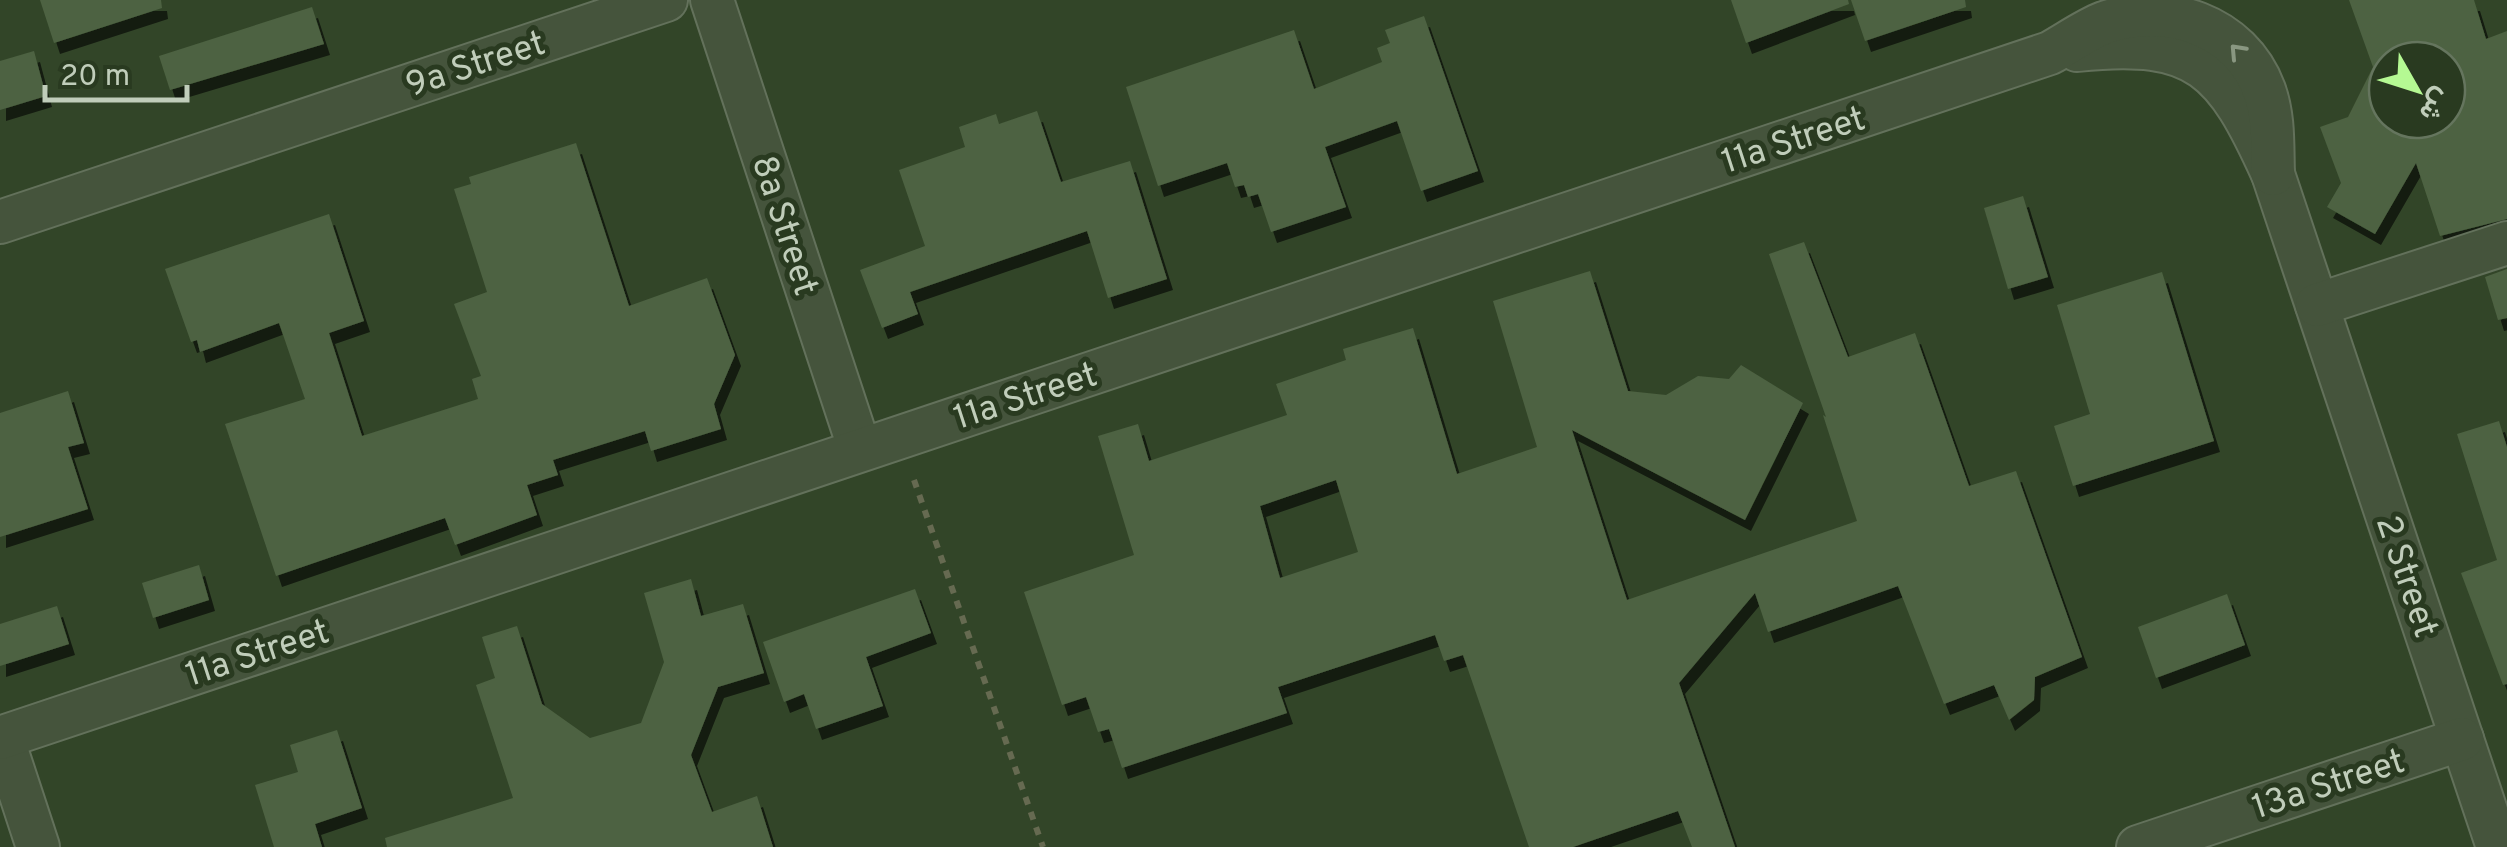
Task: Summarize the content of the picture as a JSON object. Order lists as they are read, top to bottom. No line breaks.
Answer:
{"streets":{"street":["9a Street","11a Street","8a Street","2 Street","13a Street"]},"crossings":[["11a Street","8a Street"],["11a Street","2 Street"],["2 Street","13a Street"]],"scale_bar":"20 m","north":"bottom right"}
